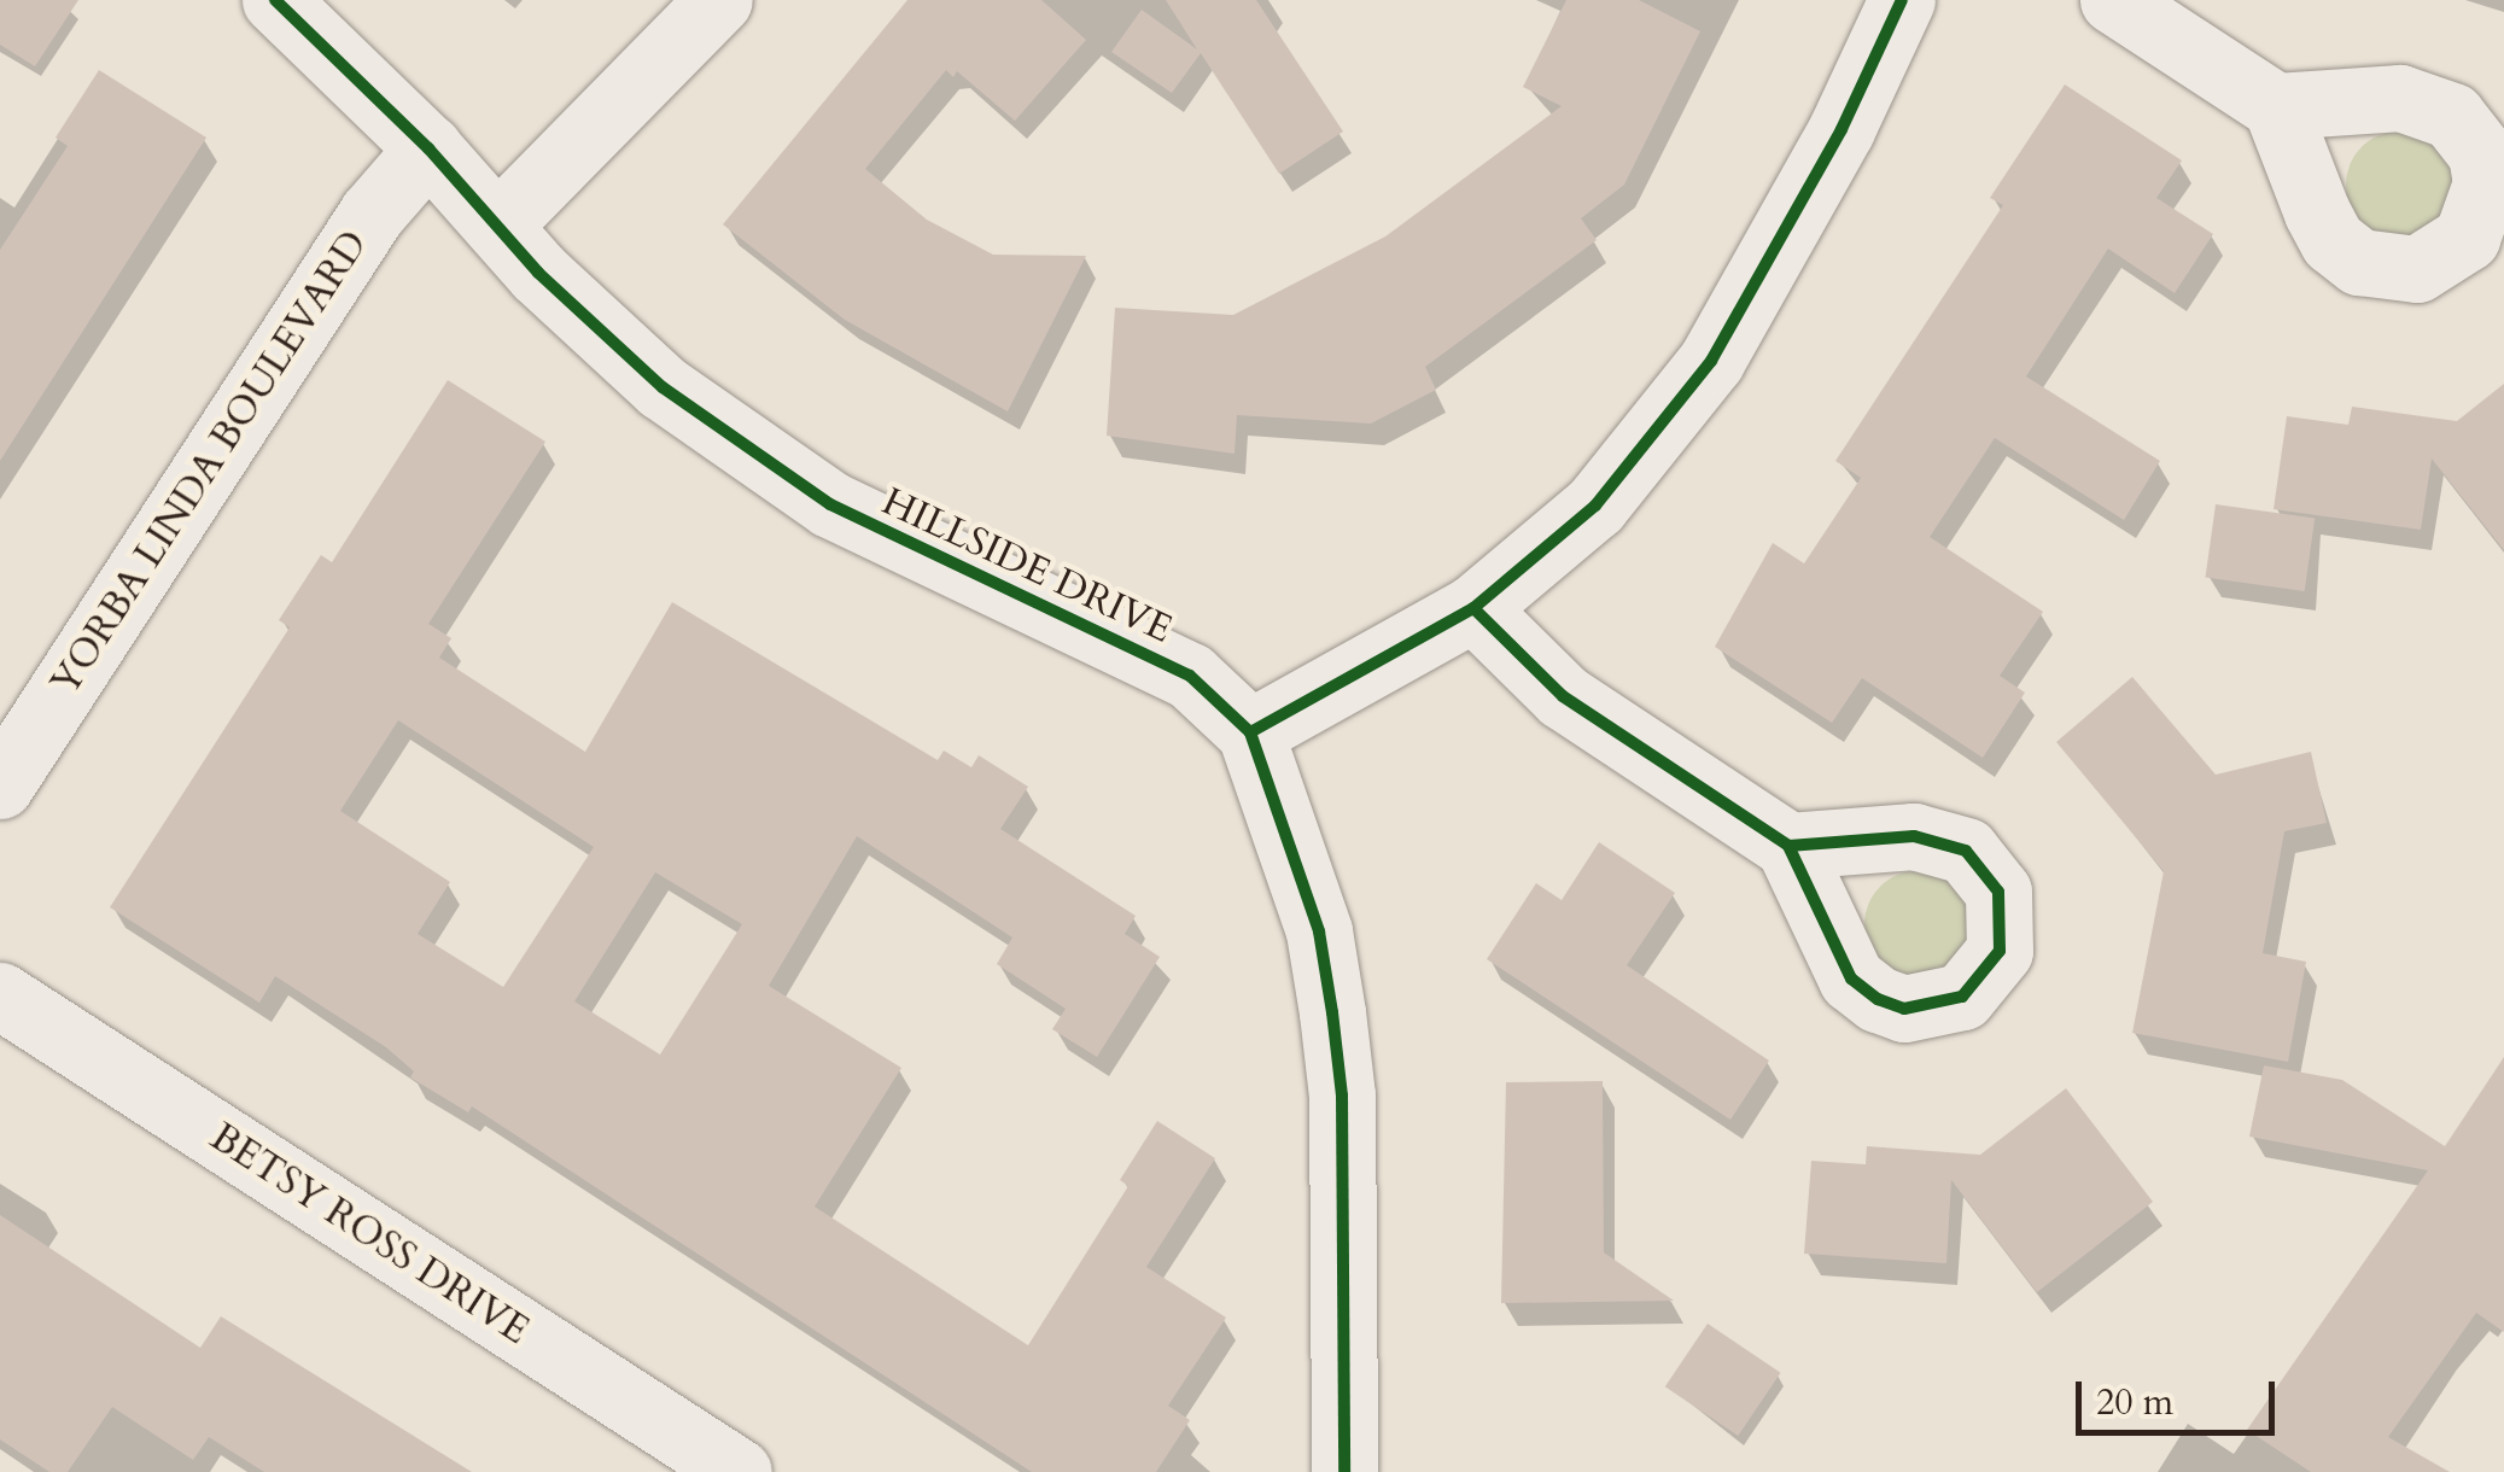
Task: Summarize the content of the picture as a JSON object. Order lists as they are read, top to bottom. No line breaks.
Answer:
{"streets":{"street":["YORBA LINDA BOULEVARD","HILLSIDE DRIVE","BETSY ROSS DRIVE"]},"crossings":[["YORBA LINDA BOULEVARD","HILLSIDE DRIVE"]],"scale_bar":"20 m"}
